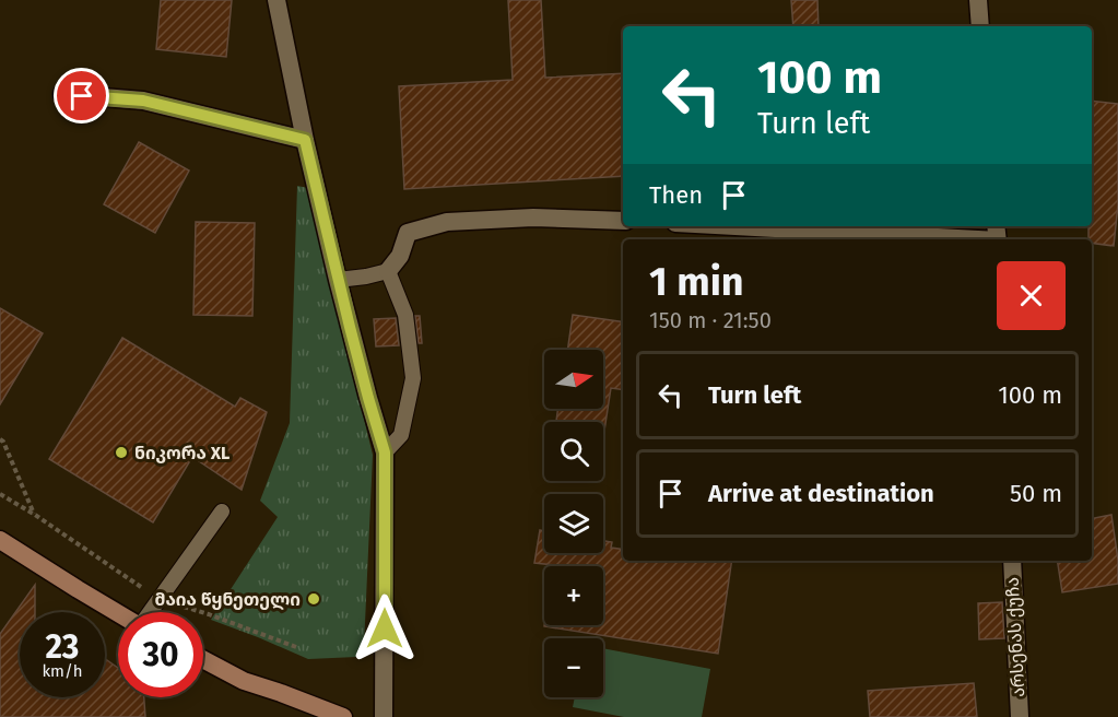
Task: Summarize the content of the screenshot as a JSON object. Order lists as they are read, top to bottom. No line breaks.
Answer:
{"streets":{"street":["არსენას ქუჩა"]},"places":["ნიკორა XL","მაია წყნეთელი"],"north":"right","page":{"turn":["100 m","Turn left"],"then":"Then","heading":["1 min","150 m · 21:50"],"map_buttons":["+","−"],"list":[{"name":"Turn left","value":"100 m"},{"name":"Arrive at destination","value":"50 m"}],"speed":"23 km/h","limit":"30"}}
